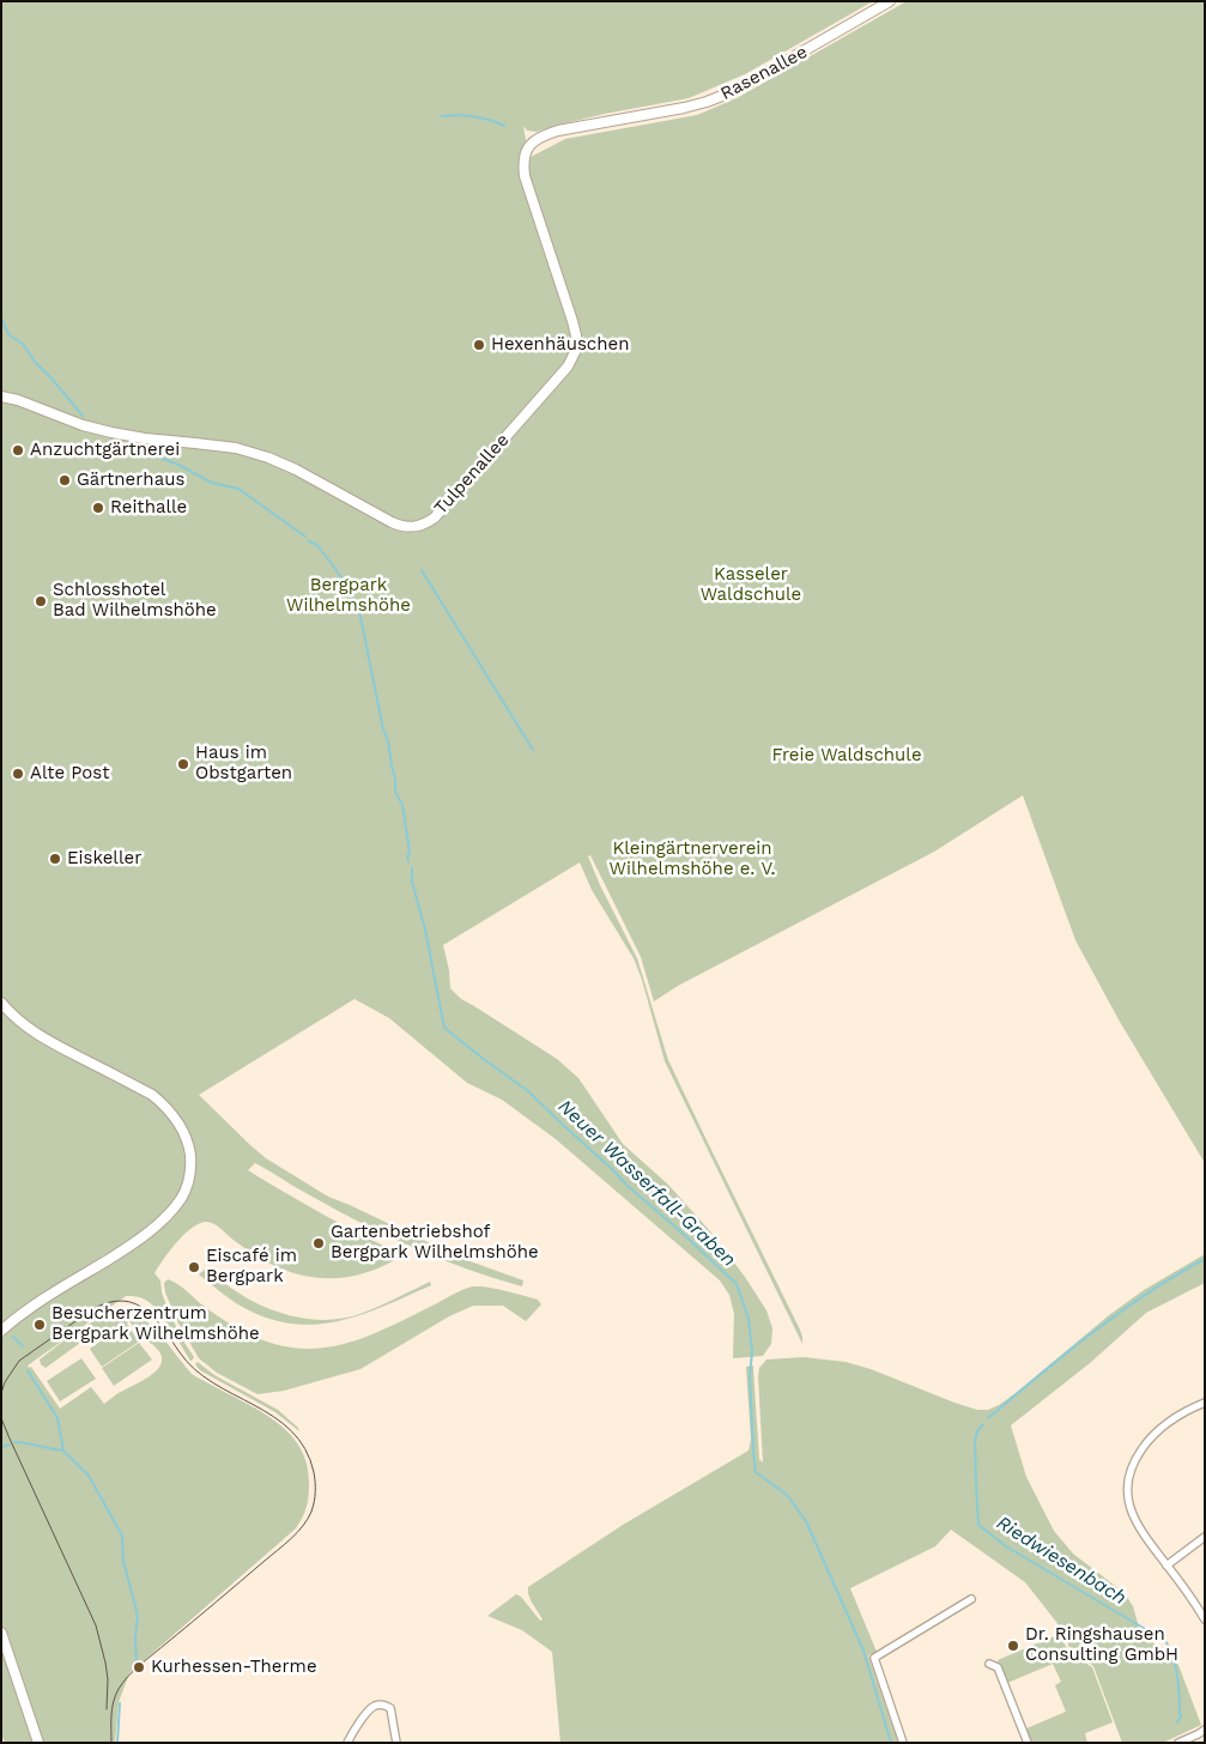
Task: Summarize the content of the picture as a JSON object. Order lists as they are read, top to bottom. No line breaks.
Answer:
{"streets":{"main road":["Rasenallee","Tulpenallee"]},"crossings":[["Rasenallee","Tulpenallee"]],"water":["Neuer Wasserfall-Graben","Riedwiesenbach"],"parks":["Kasseler Waldschule","Bergpark Wilhelmshöhe","Freie Waldschule","Kleingärtnerverein Wilhelmshöhe e. V."],"places":["Hexenhäuschen","Anzuchtgärtnerei","Gärtnerhaus","Reithalle","Schlosshotel Bad Wilhelmshöhe","Haus im Obstgarten","Alte Post","Eiskeller","Gartenbetriebshof Bergpark Wilhelmshöhe","Eiscafé im Bergpark","Besucherzentrum Bergpark Wilhelmshöhe","Dr. Ringshausen Consulting GmbH","Kurhessen-Therme"]}
